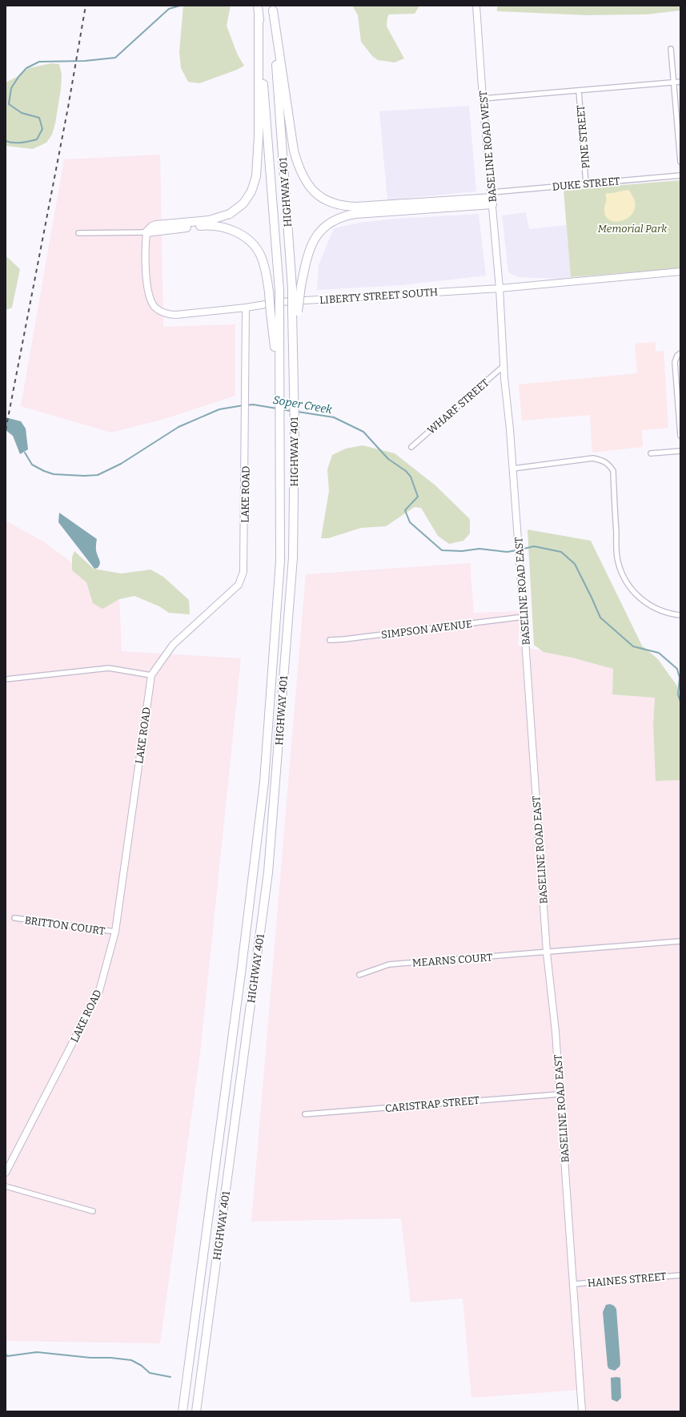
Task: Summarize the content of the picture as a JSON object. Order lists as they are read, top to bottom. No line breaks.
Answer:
{"streets":{"highway":["HIGHWAY 401"],"street":["PINE STREET","BASELINE ROAD WEST","DUKE STREET","LIBERTY STREET SOUTH","WHARF STREET","LAKE ROAD","BASELINE ROAD EAST","SIMPSON AVENUE","BRITTON COURT","MEARNS COURT","CARISTRAP STREET","HAINES STREET"]},"crossings":[["PINE STREET","DUKE STREET"],["BASELINE ROAD WEST","DUKE STREET"],["BASELINE ROAD WEST","LIBERTY STREET SOUTH"],["BASELINE ROAD WEST","BASELINE ROAD EAST"],["LIBERTY STREET SOUTH","LAKE ROAD"],["LIBERTY STREET SOUTH","BASELINE ROAD EAST"],["WHARF STREET","BASELINE ROAD EAST"],["LAKE ROAD","BRITTON COURT"],["BASELINE ROAD EAST","SIMPSON AVENUE"],["BASELINE ROAD EAST","MEARNS COURT"],["BASELINE ROAD EAST","CARISTRAP STREET"],["BASELINE ROAD EAST","HAINES STREET"]],"water":["Soper Creek"],"parks":["Memorial Park"]}
